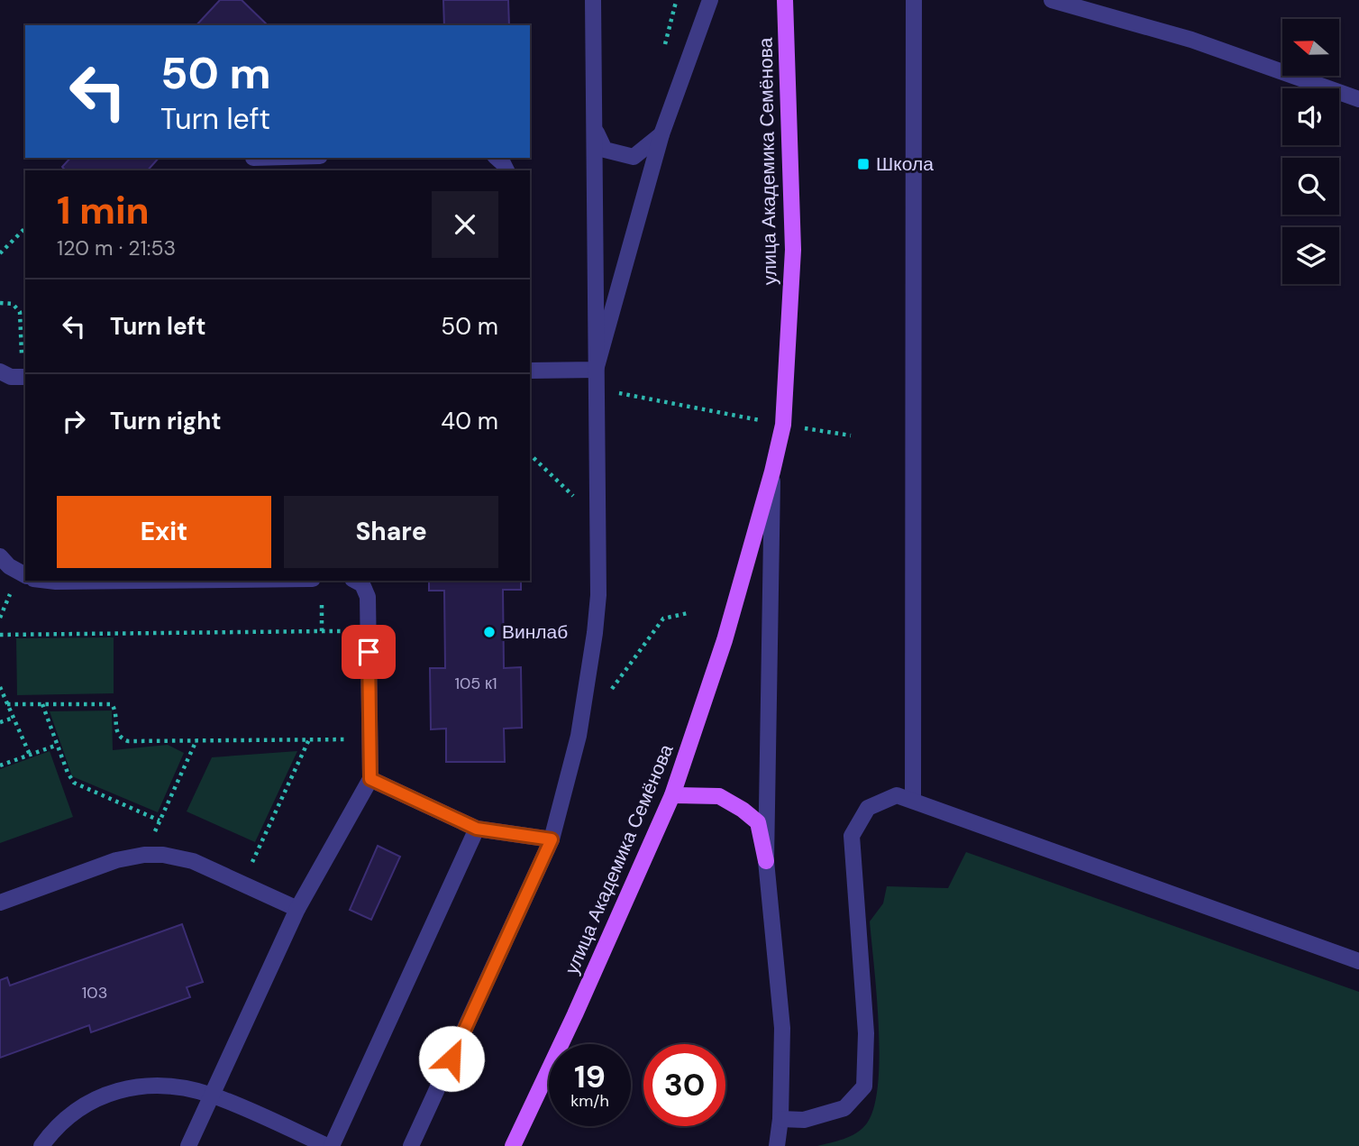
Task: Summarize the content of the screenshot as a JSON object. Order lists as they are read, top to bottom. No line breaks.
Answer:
{"streets":{"main road":["улица Академика Семёнова"]},"places":{"transit":["Школа"],"other":["Винлаб"]},"house_numbers":["105 к1","103"],"north":"left","page":{"turn":["50 m","Turn left"],"heading":["1 min","120 m · 21:53"],"list":[{"name":"Turn left","value":"50 m"},{"name":"Turn right","value":"40 m"}],"buttons":["Exit","Share"],"speed":"19 km/h","limit":"30"}}
